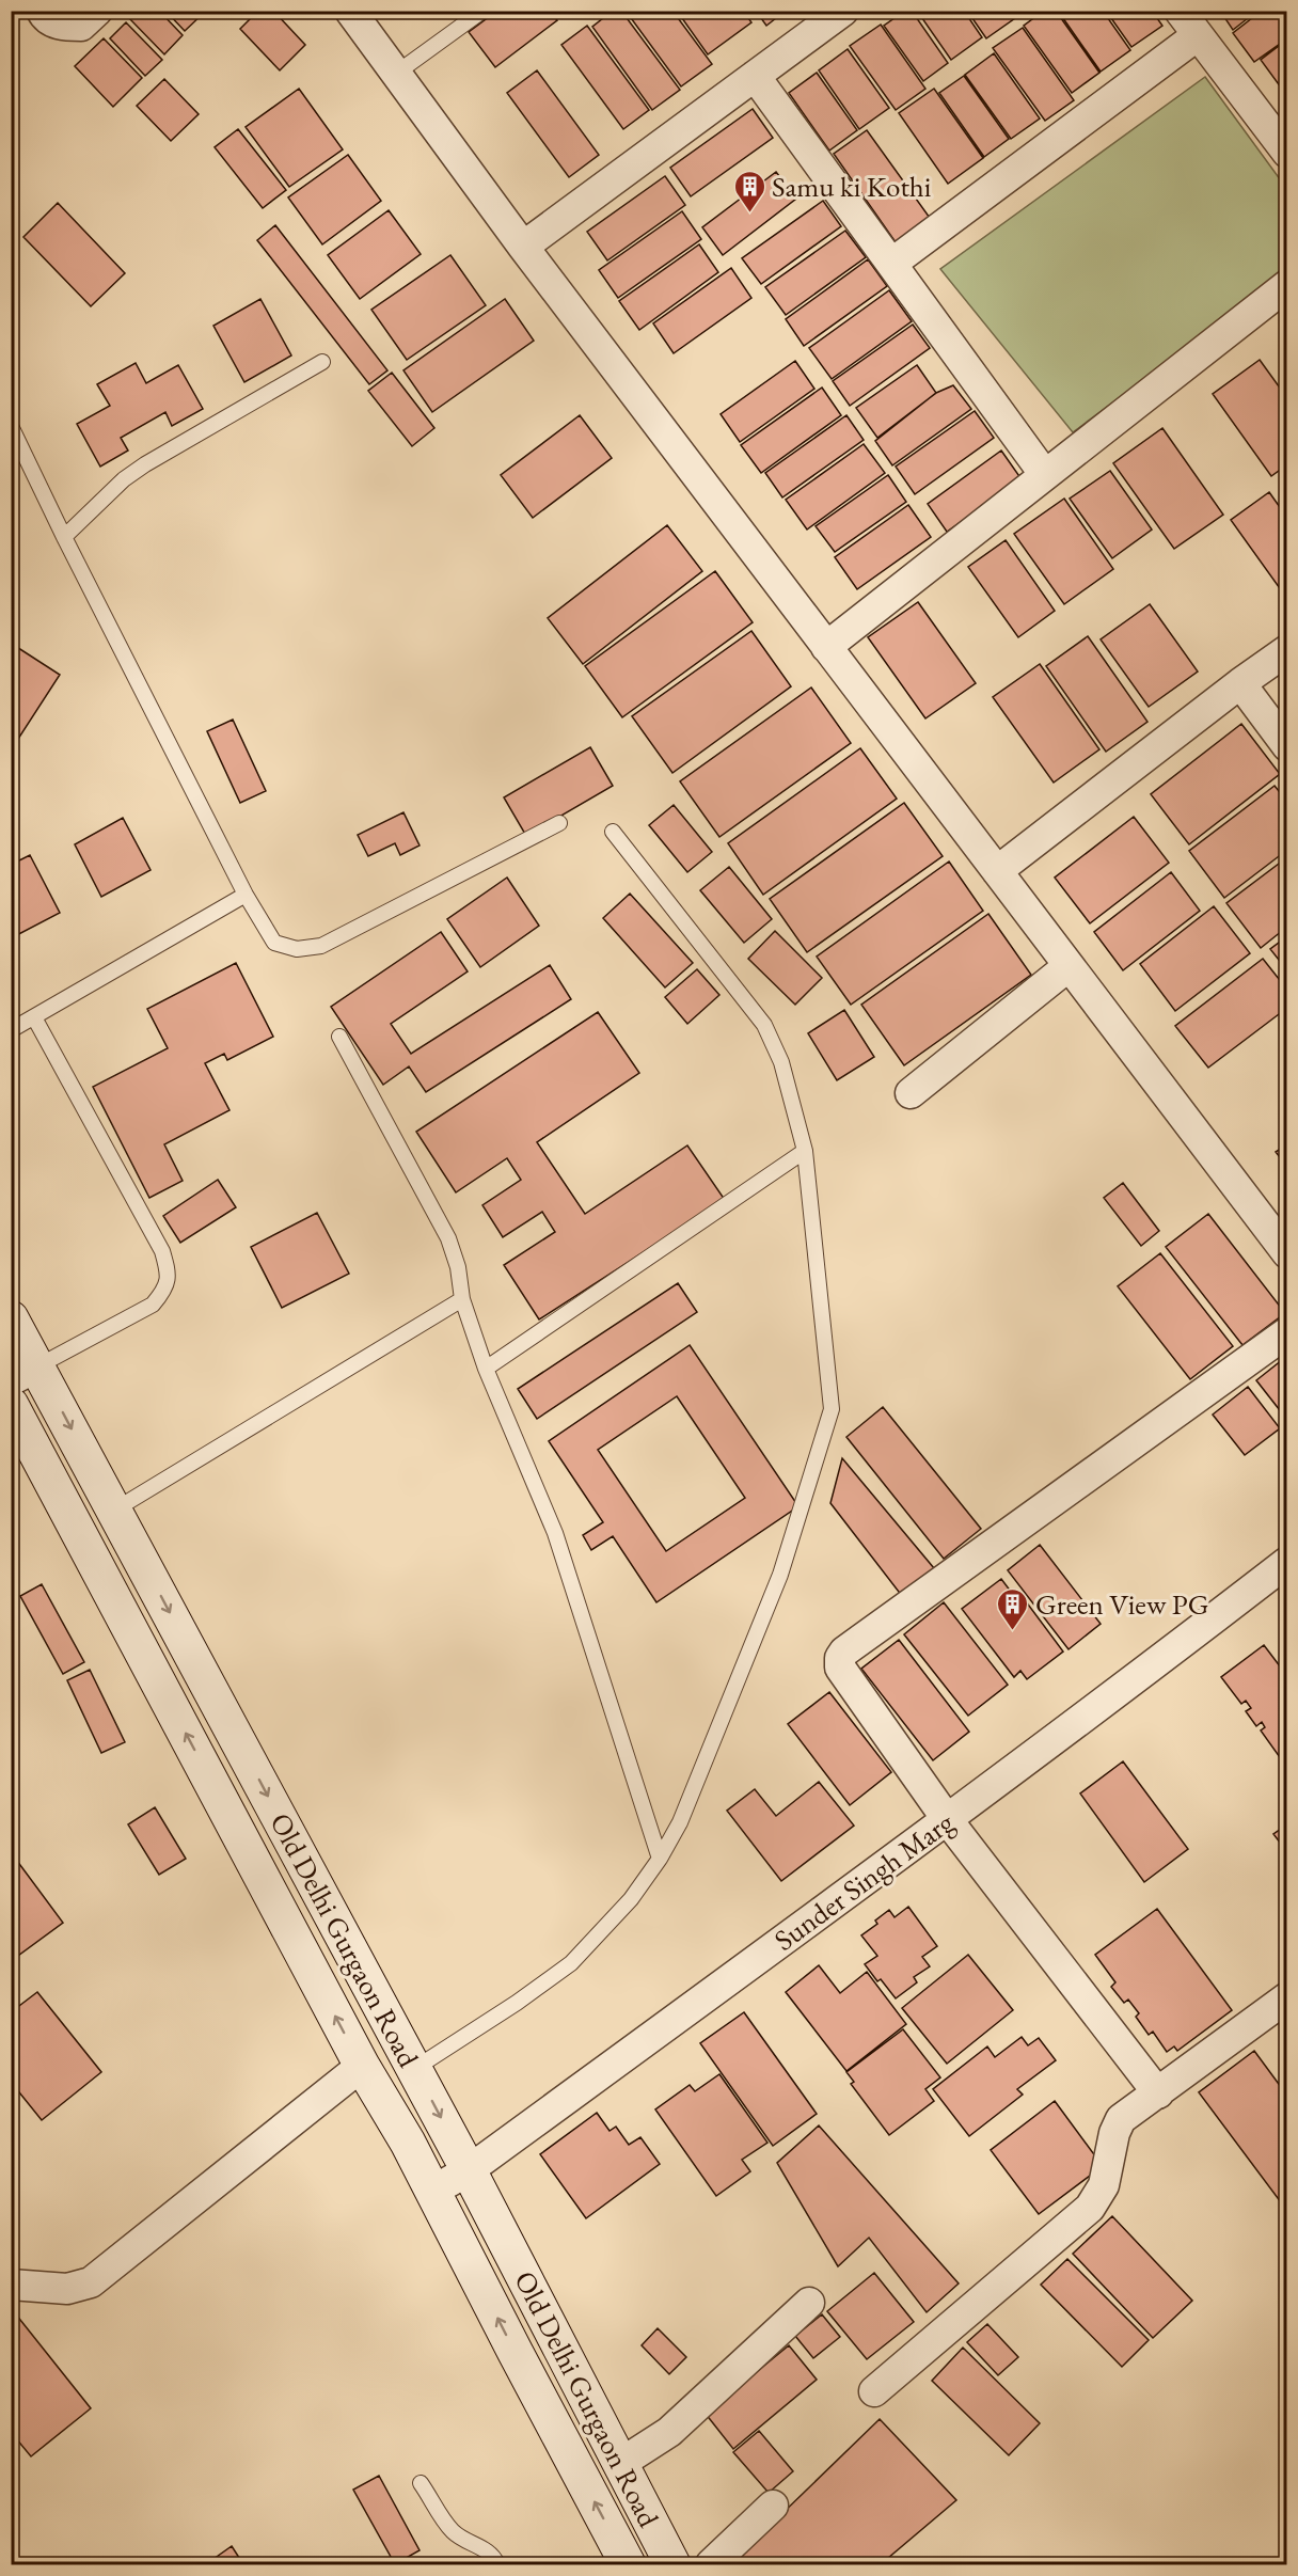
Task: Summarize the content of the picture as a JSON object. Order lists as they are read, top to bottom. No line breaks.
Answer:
{"streets":{"main road":["Old Delhi Gurgaon Road"],"street":["Sunder Singh Marg"]},"crossings":[["Sunder Singh Marg","Old Delhi Gurgaon Road"]],"places":{"building":["Samu ki Kothi","Green View PG"]}}
